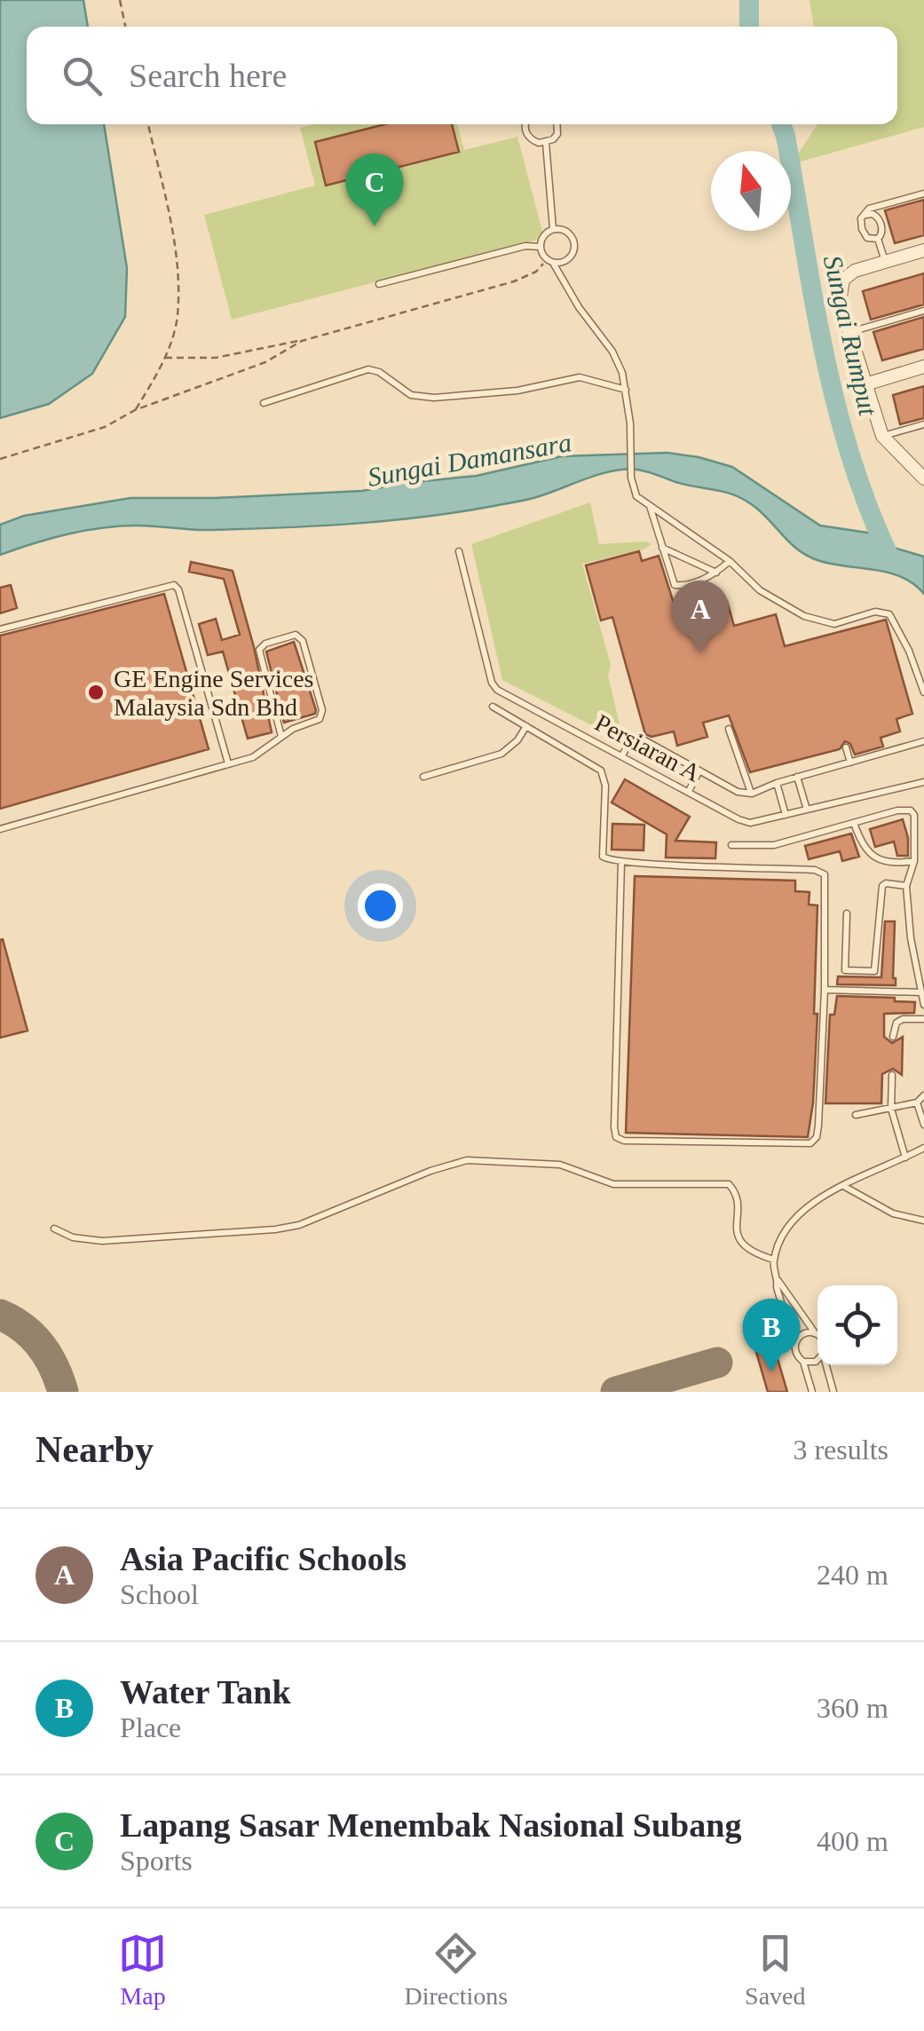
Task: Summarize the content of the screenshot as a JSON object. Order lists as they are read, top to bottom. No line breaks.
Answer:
{"streets":{"lane":["Persiaran A"]},"water":["Sungai Rumput","Sungai Damansara"],"places":["GE Engine Services Malaysia Sdn Bhd"],"north":"top","page":{"search":"Search here","pins":["C","A","B"],"heading":["Nearby","3 results"],"list":[{"mark":"A","name":"Asia Pacific Schools","note":"School","value":"240 m"},{"mark":"B","name":"Water Tank","note":"Place","value":"360 m"},{"mark":"C","name":"Lapang Sasar Menembak Nasional Subang","note":"Sports","value":"400 m"}],"nav":["Map","Directions","Saved"]}}
